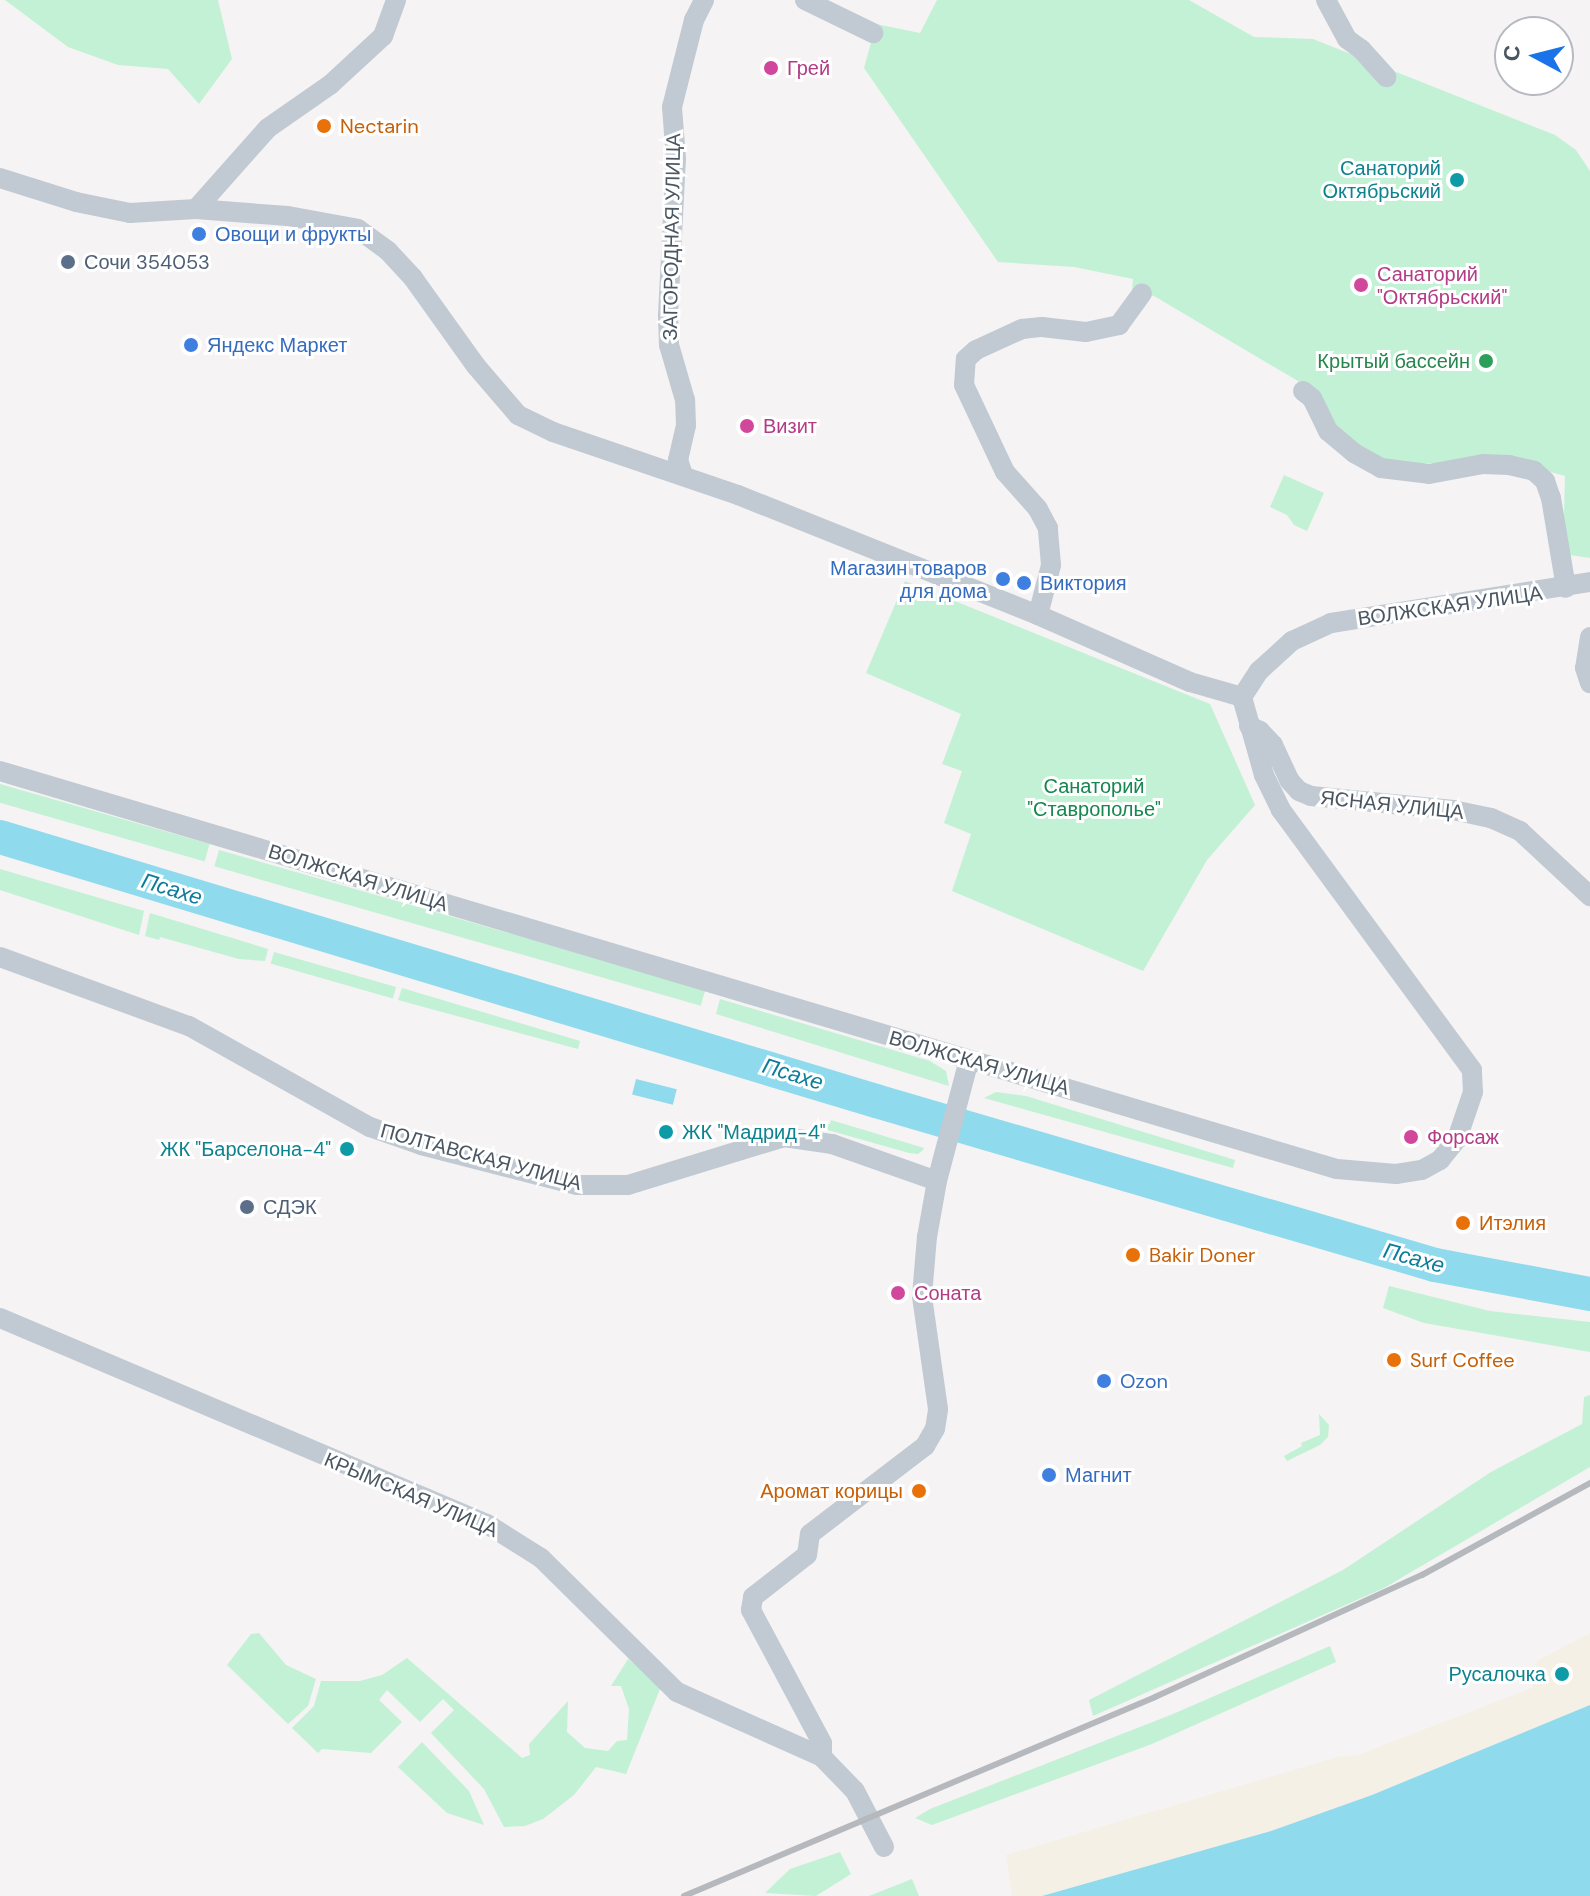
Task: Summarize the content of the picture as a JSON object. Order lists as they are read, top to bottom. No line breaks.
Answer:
{"streets":{"street":["ЗАГОРОДНАЯ УЛИЦА","ВОЛЖСКАЯ УЛИЦА","ЯСНАЯ УЛИЦА","ПОЛТАВСКАЯ УЛИЦА","КРЫМСКАЯ УЛИЦА"]},"crossings":[["ВОЛЖСКАЯ УЛИЦА","ЯСНАЯ УЛИЦА"],["ВОЛЖСКАЯ УЛИЦА","КРЫМСКАЯ УЛИЦА"],["ПОЛТАВСКАЯ УЛИЦА","КРЫМСКАЯ УЛИЦА"]],"water":["Псахе"],"parks":["Санаторий \"Ставрополье\""],"places":["Грей","Nectarin","Санаторий Октябрьский","Овощи и фрукты","Сочи 354053","Санаторий \"Октябрьский\"","Яндекс Маркет","Крытый бассейн","Визит","Магазин товаров для дома","Виктория","ЖК \"Мадрид-4\"","Форсаж","ЖК \"Барселона-4\"","СДЭК","Итэлия","Bakir Doner","Соната","Surf Coffee","Ozon","Магнит","Аромат корицы","Русалочка"],"north":"left"}
